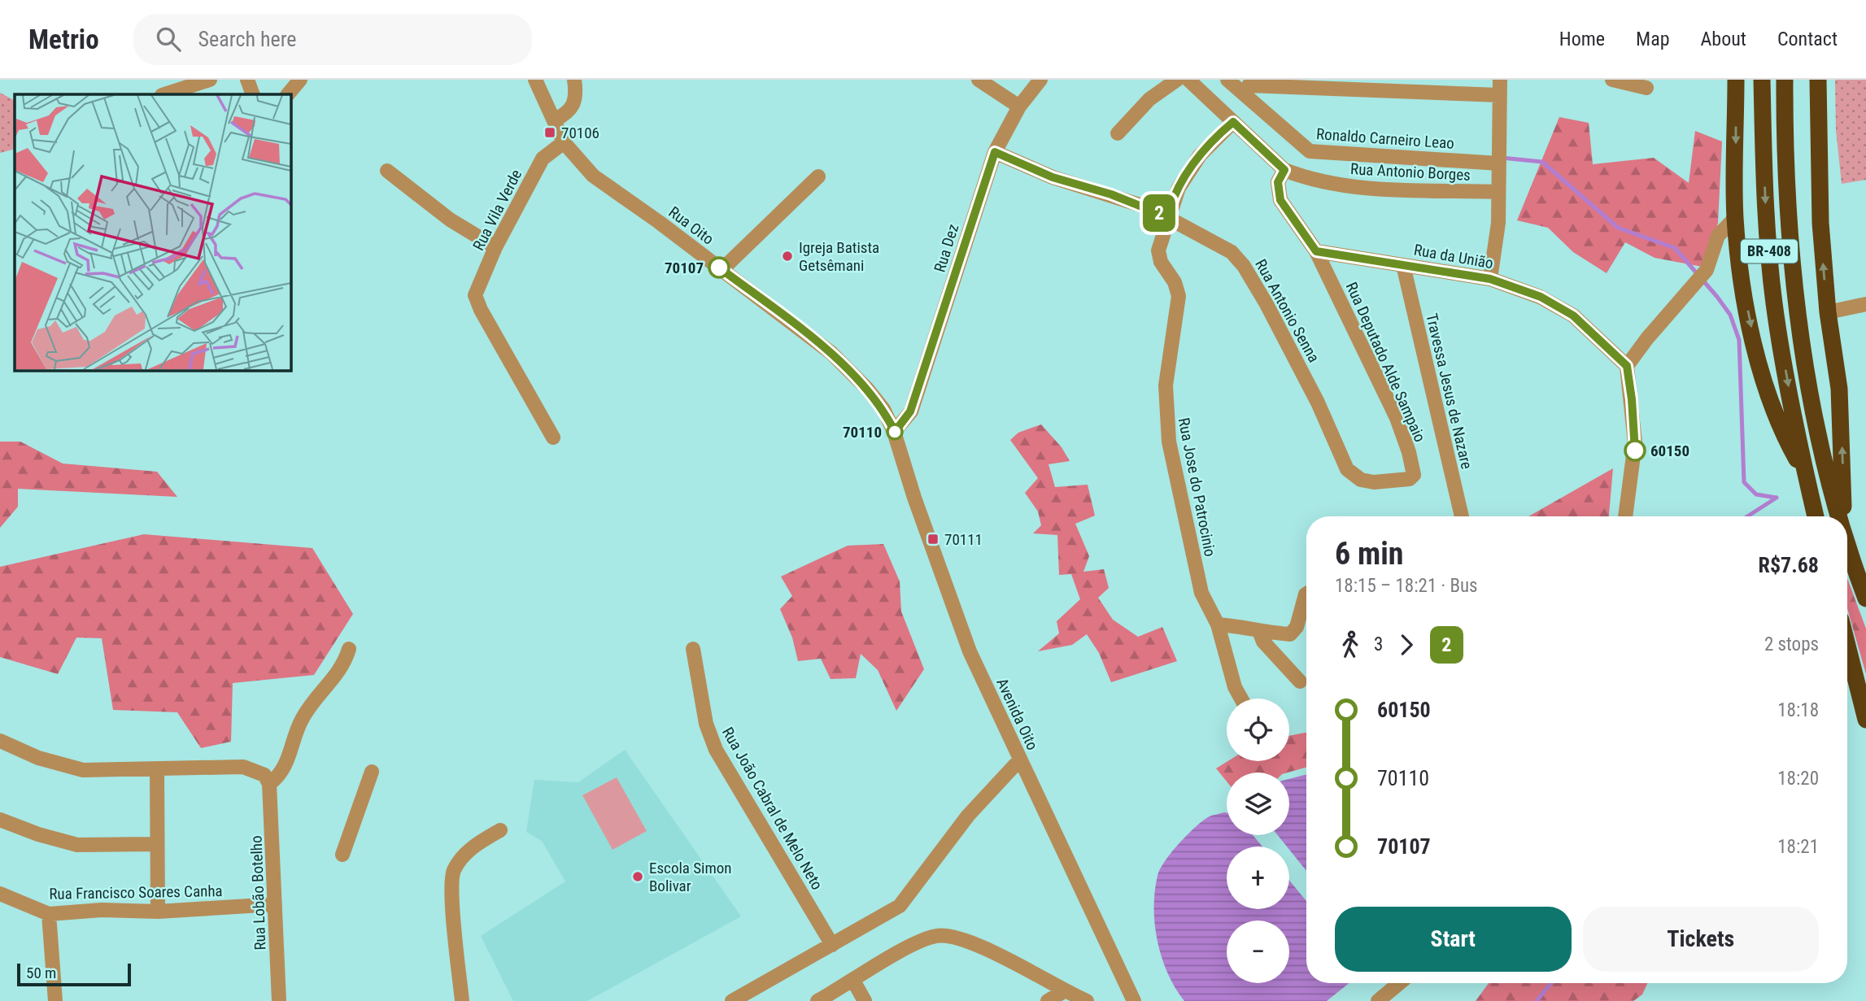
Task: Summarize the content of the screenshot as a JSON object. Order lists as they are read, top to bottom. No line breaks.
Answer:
{"streets":{"highway":["BR-408"],"street":["Ronaldo Carneiro Leao","Rua Antonio Borges","Rua Vila Verde","Rua Oito","Rua Dez","Rua da União","Rua Antonio Senna","Rua Deputado Alde Sampaio","Travessa Jesus de Nazare","Rua Jose do Patrocinio","Avenida Oito","Rua João Cabral de Melo Neto","Rua Francisco Soares Canha","Rua Lobão Botelho"]},"crossings":[["Rua Antonio Borges","Rua Deputado Alde Sampaio"],["Rua Antonio Borges","Rua Jose do Patrocinio"],["Rua Vila Verde","Rua Oito"],["Rua Oito","Rua Dez"],["Rua Oito","Avenida Oito"],["Rua Dez","Rua Antonio Senna"],["Rua Dez","Avenida Oito"],["Rua da União","Rua Deputado Alde Sampaio"],["Rua da União","Travessa Jesus de Nazare"],["Rua Antonio Senna","Rua Deputado Alde Sampaio"],["Rua Antonio Senna","Rua Jose do Patrocinio"],["Rua Francisco Soares Canha","Rua Lobão Botelho"]],"places":{"transit":["70106","70111"],"other":["Igreja Batista Getsêmani","70107","70110","60150","Escola Simon Bolivar"]},"lines":["bus line 2"],"scale_bar":"50 m","page":{"header":"Metrio","search":"Search here","nav":["Home","Map","About","Contact"],"on_map":"2","heading":["6 min","18:15 – 18:21 · Bus","R$7.68"],"legs":["3","2","2 stops"],"list":[{"name":"60150","value":"18:18"},{"name":"70110","value":"18:20"},{"name":"70107","value":"18:21"}],"map_buttons":["+","−"],"buttons":["Start","Tickets"],"scale":"50 m"}}
